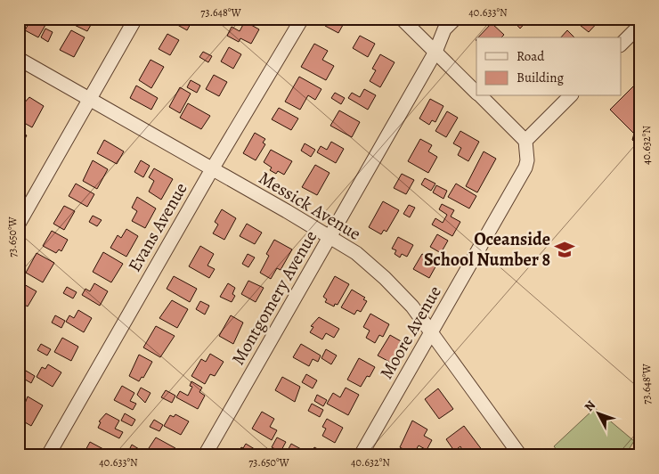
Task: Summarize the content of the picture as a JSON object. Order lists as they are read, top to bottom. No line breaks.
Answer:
{"streets":{"street":["Messick Avenue","Evans Avenue","Montgomery Avenue","Moore Avenue"]},"crossings":[["Messick Avenue","Evans Avenue"],["Messick Avenue","Montgomery Avenue"],["Messick Avenue","Moore Avenue"]],"places":{"school or university":["Oceanside School Number 8"]},"legend":["Road","Building"],"north":"top left","coordinates":["73.648°W","40.633°N","40.632°N","73.650°W"]}
